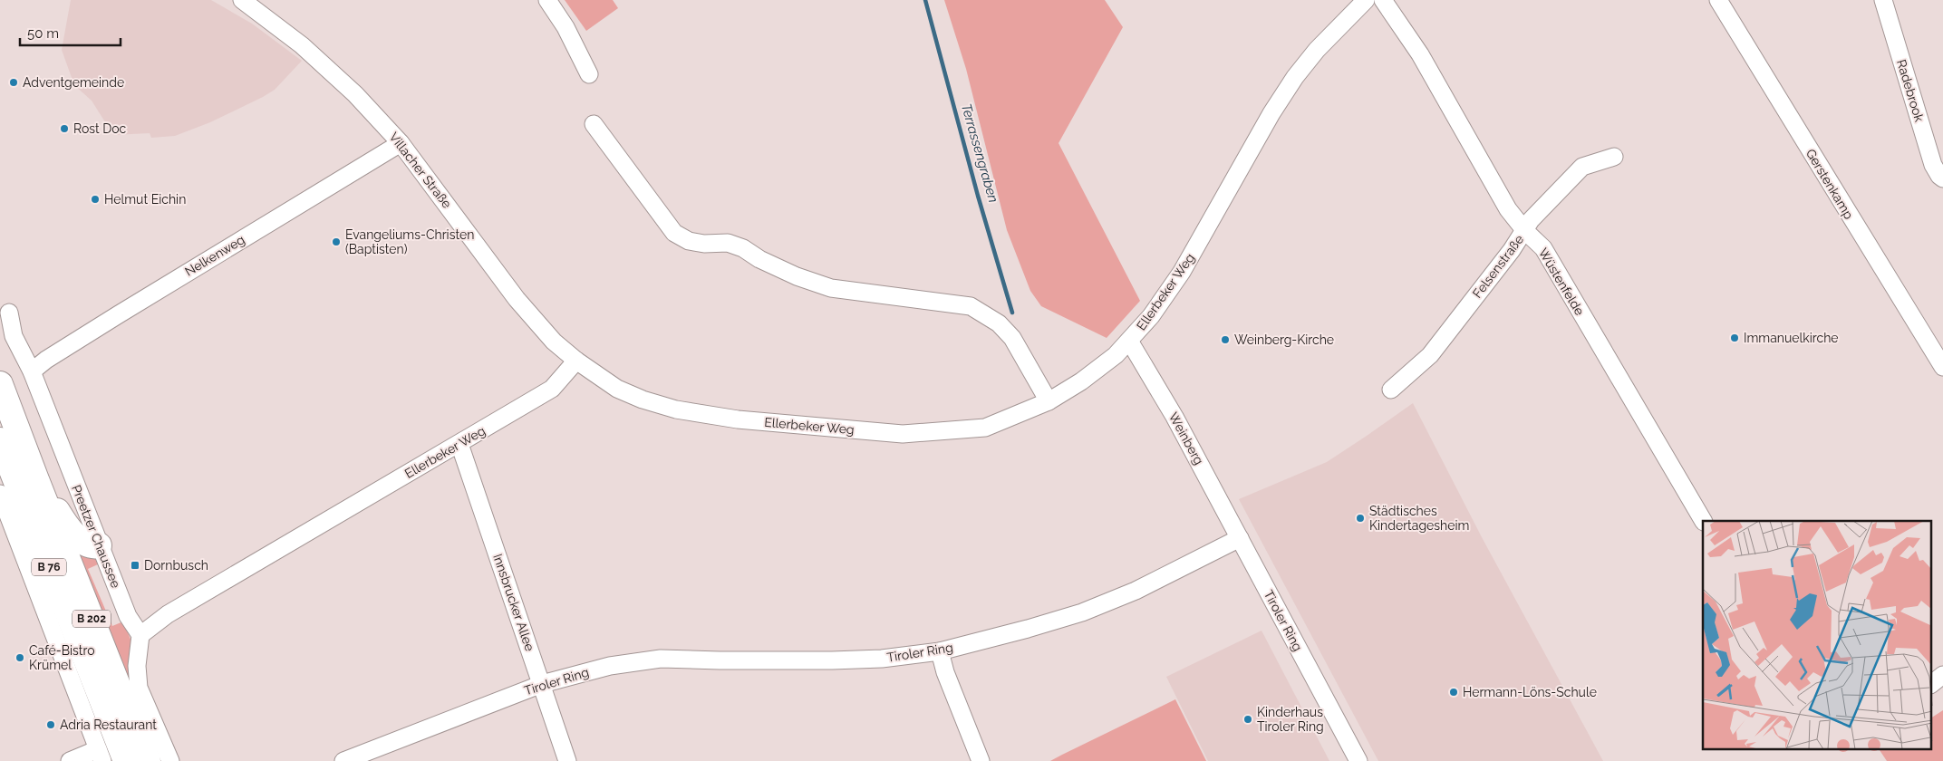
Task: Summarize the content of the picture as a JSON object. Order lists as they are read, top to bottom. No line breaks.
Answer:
{"streets":{"highway":["B 76","B 202"],"street":["Radebrook","Villacher Straße","Gerstenkamp","Nelkenweg","Felsenstraße","Wüstenfelde","Ellerbeker Weg","Weinberg","Preetzer Chaussee","Innsbrucker Allee","Tiroler Ring"]},"crossings":[["Villacher Straße","Nelkenweg"],["Villacher Straße","Ellerbeker Weg"],["Nelkenweg","Preetzer Chaussee"],["Felsenstraße","Wüstenfelde"],["Ellerbeker Weg","Weinberg"],["Ellerbeker Weg","Preetzer Chaussee"],["Ellerbeker Weg","Innsbrucker Allee"],["Weinberg","Tiroler Ring"],["Innsbrucker Allee","Tiroler Ring"]],"water":["Terrassengraben"],"places":{"other":["Adventgemeinde","Rost Doc","Helmut Eichin","Evangeliums-Christen (Baptisten)","Immanuelkirche","Weinberg-Kirche","Städtisches Kindertagesheim","Café-Bistro Krümel","Hermann-Löns-Schule","Kinderhaus Tiroler Ring","Adria Restaurant"],"transit":["Dornbusch"]},"scale_bar":"50 m"}
